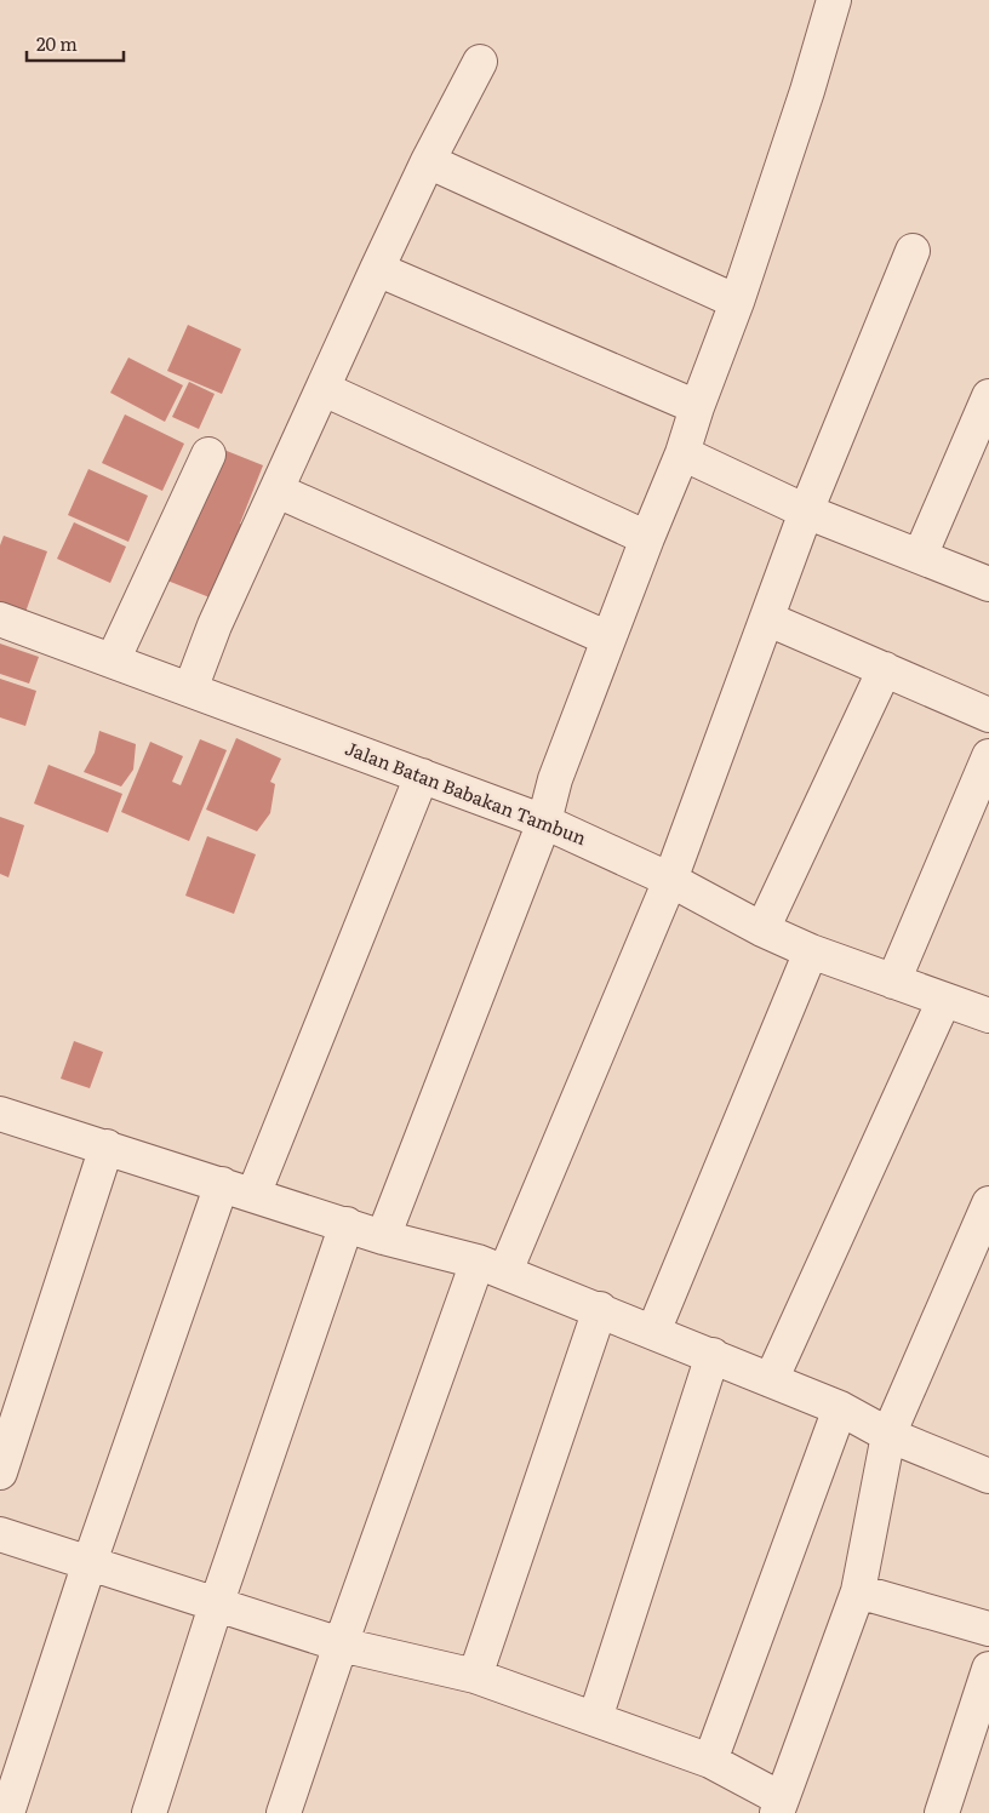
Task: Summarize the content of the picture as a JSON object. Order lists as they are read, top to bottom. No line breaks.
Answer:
{"streets":{"street":["Jalan Batan Babakan Tambun"]},"scale_bar":"20 m"}
